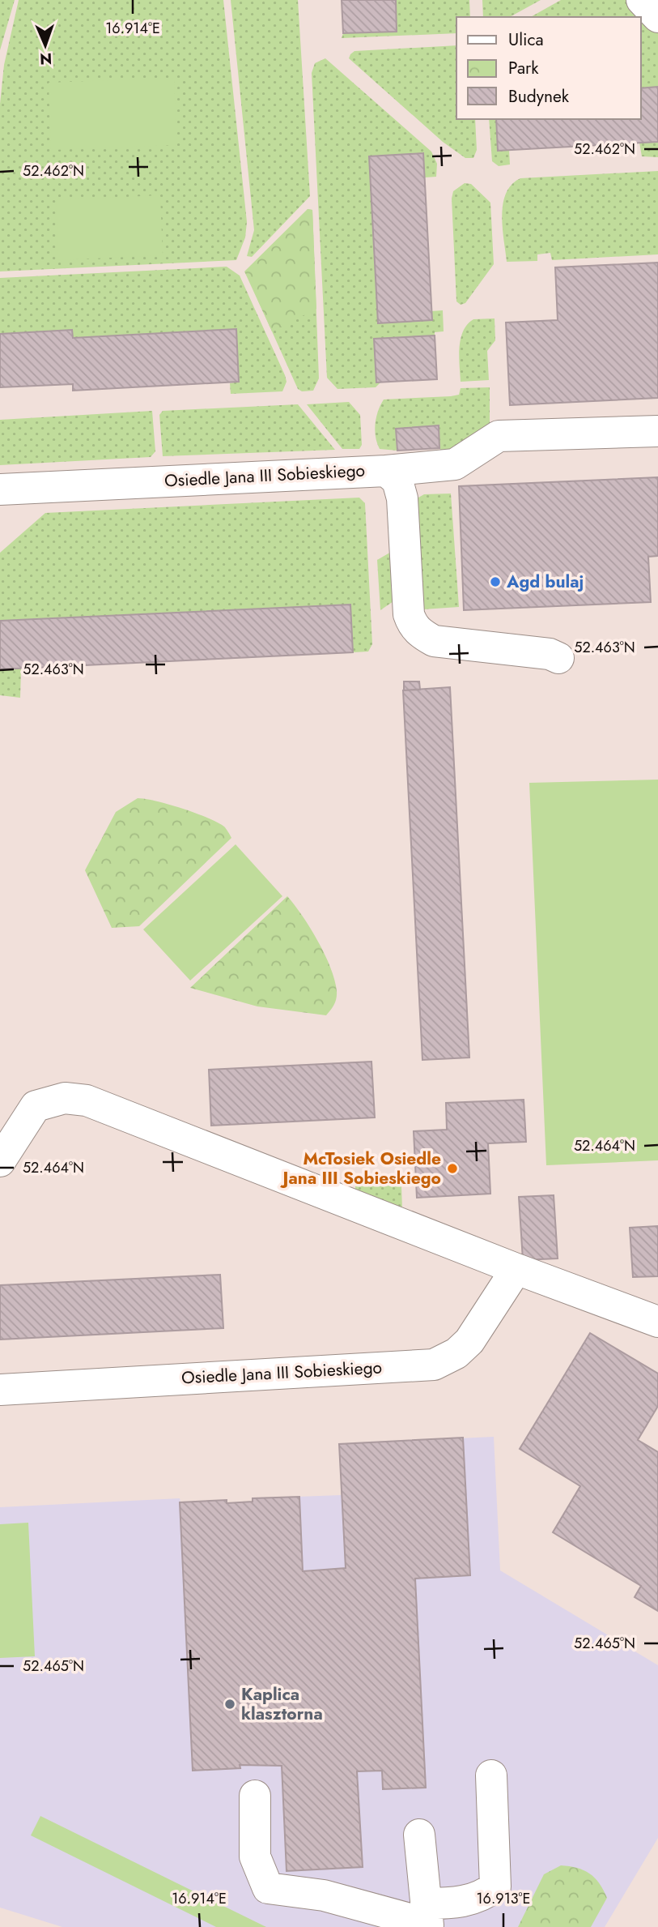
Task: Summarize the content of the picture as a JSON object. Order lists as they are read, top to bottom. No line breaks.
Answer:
{"streets":{"street":["Osiedle Jana III Sobieskiego"]},"places":["Agd bulaj","McTosiek Osiedle Jana III Sobieskiego","Kaplica klasztorna"],"legend":["Ulica","Park","Budynek"],"north":"bottom","coordinates":["16.914°E","52.462°N","52.463°N","52.464°N","52.465°N","16.913°E"]}
